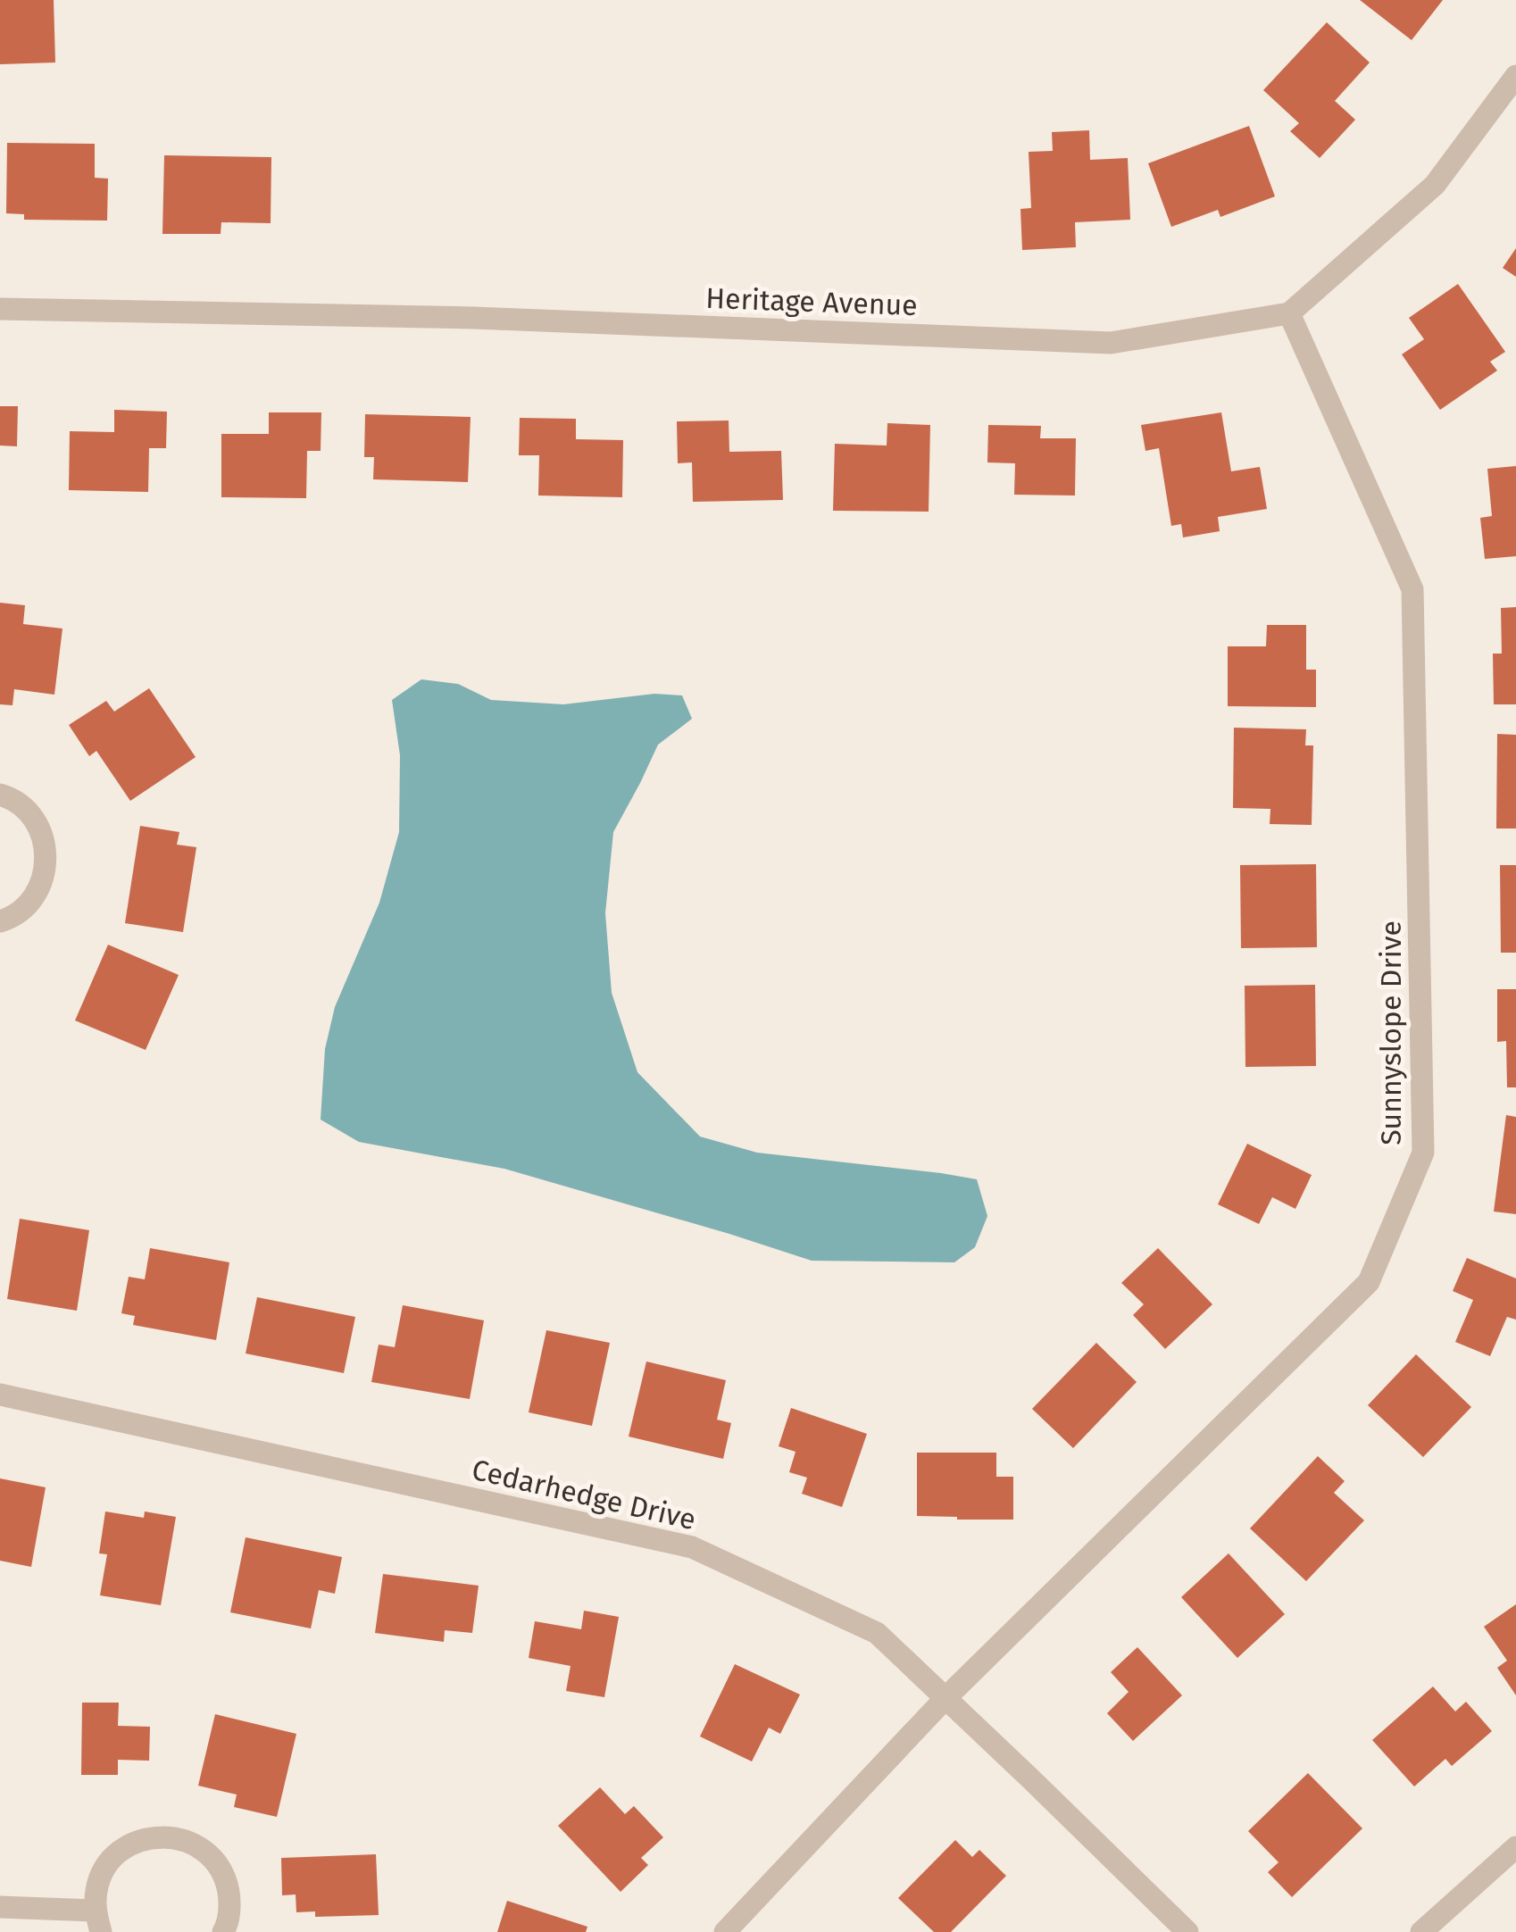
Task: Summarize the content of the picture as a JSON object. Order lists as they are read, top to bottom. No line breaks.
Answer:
{"streets":{"street":["Heritage Avenue","Sunnyslope Drive","Cedarhedge Drive"]},"crossings":[["Heritage Avenue","Sunnyslope Drive"],["Sunnyslope Drive","Cedarhedge Drive"]]}
